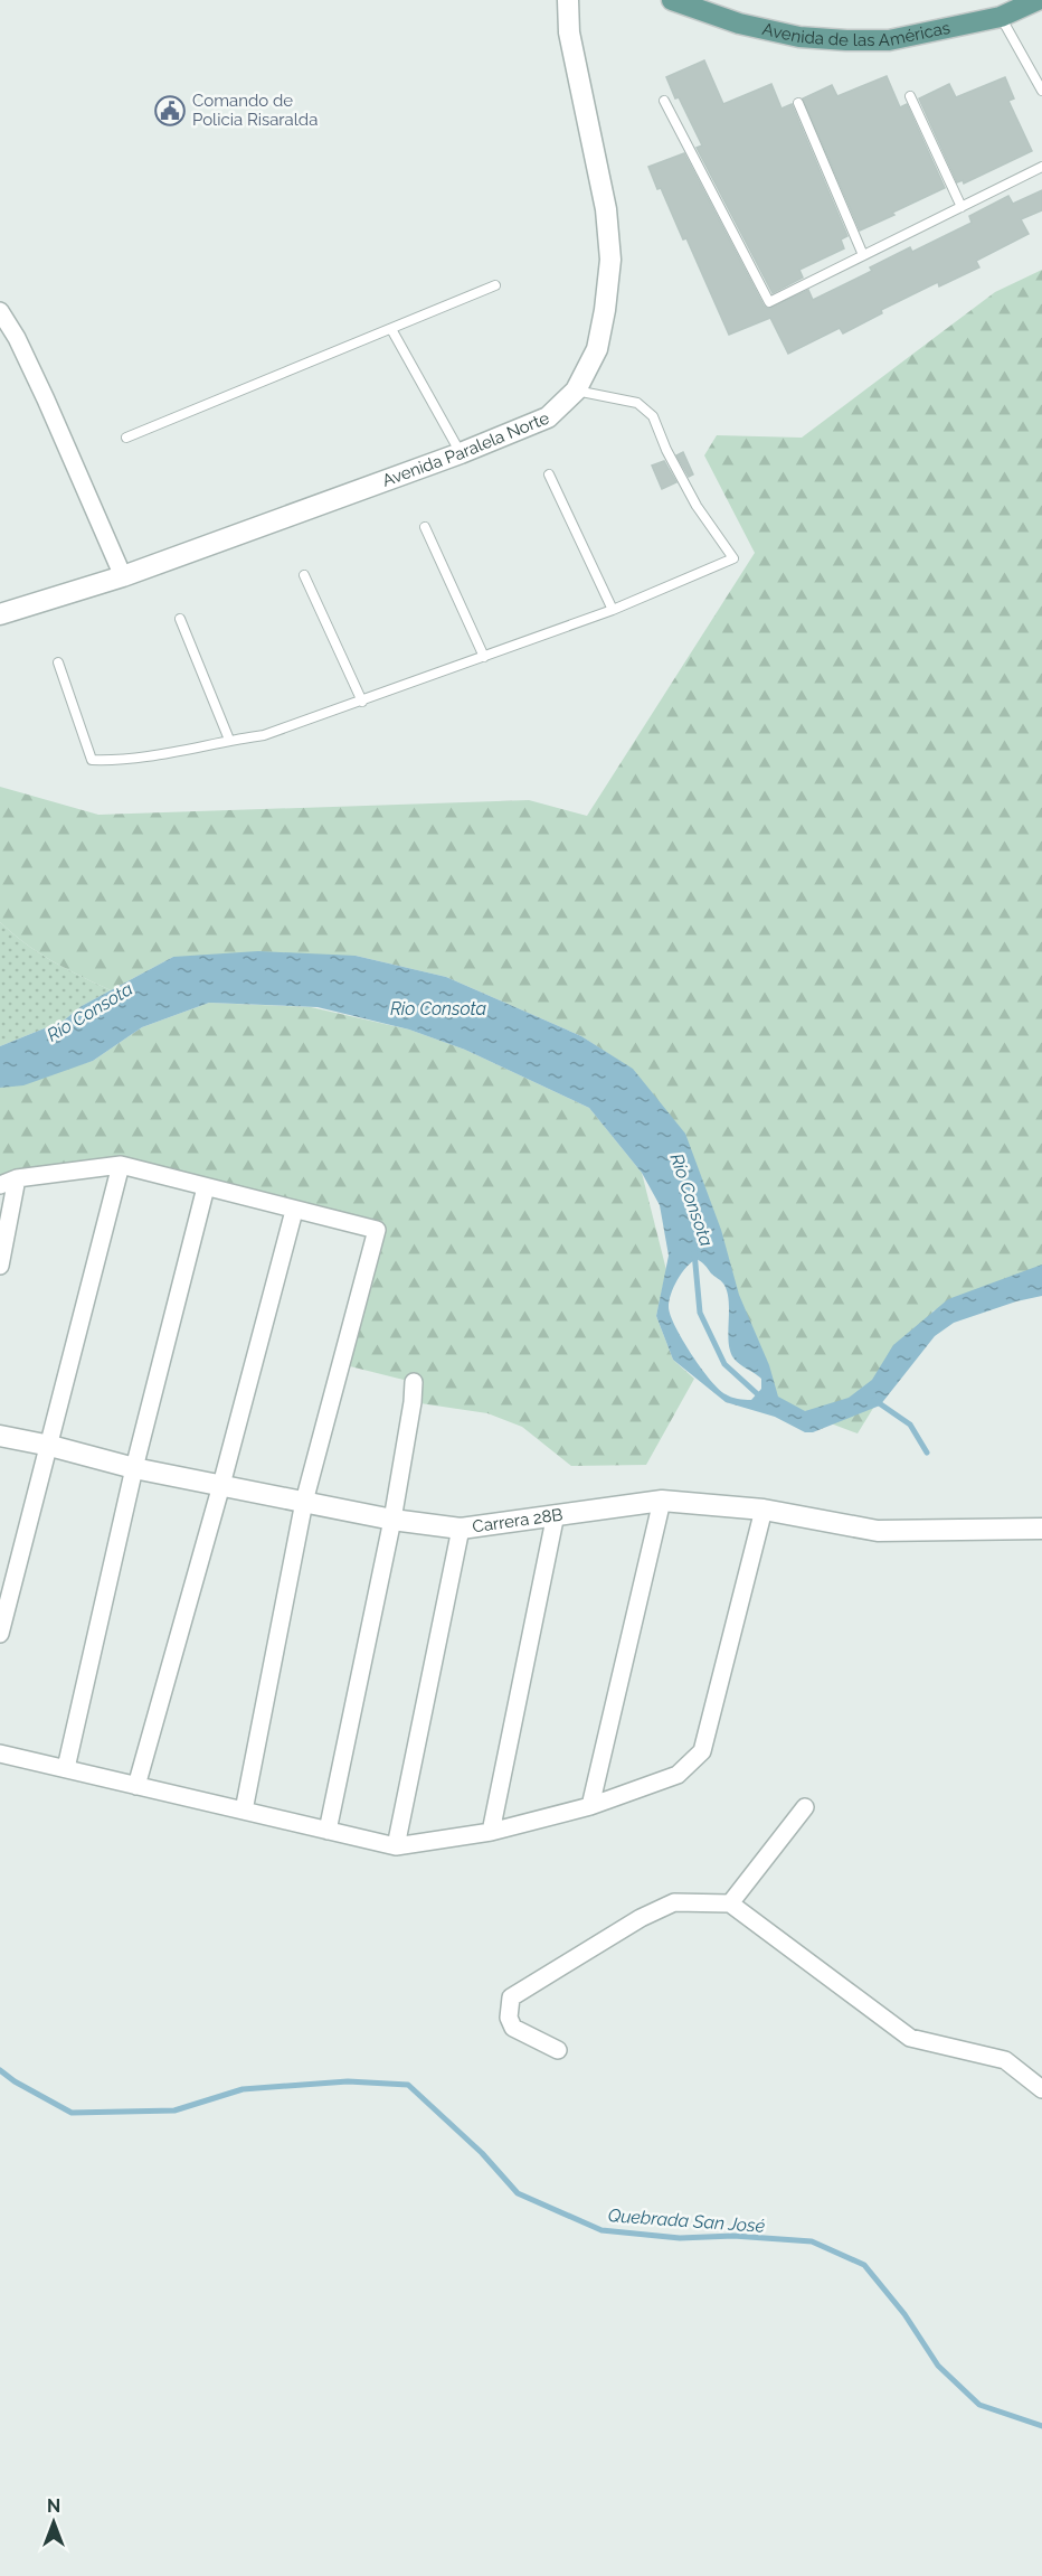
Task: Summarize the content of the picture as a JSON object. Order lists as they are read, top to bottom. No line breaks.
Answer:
{"streets":{"main road":["Avenida de las Américas"],"street":["Avenida Paralela Norte","Carrera 28B"]},"water":["Rio Consota","Río Consota","Quebrada San José"],"places":{"public building":["Comando de Policia Risaralda"]},"north":"top"}
